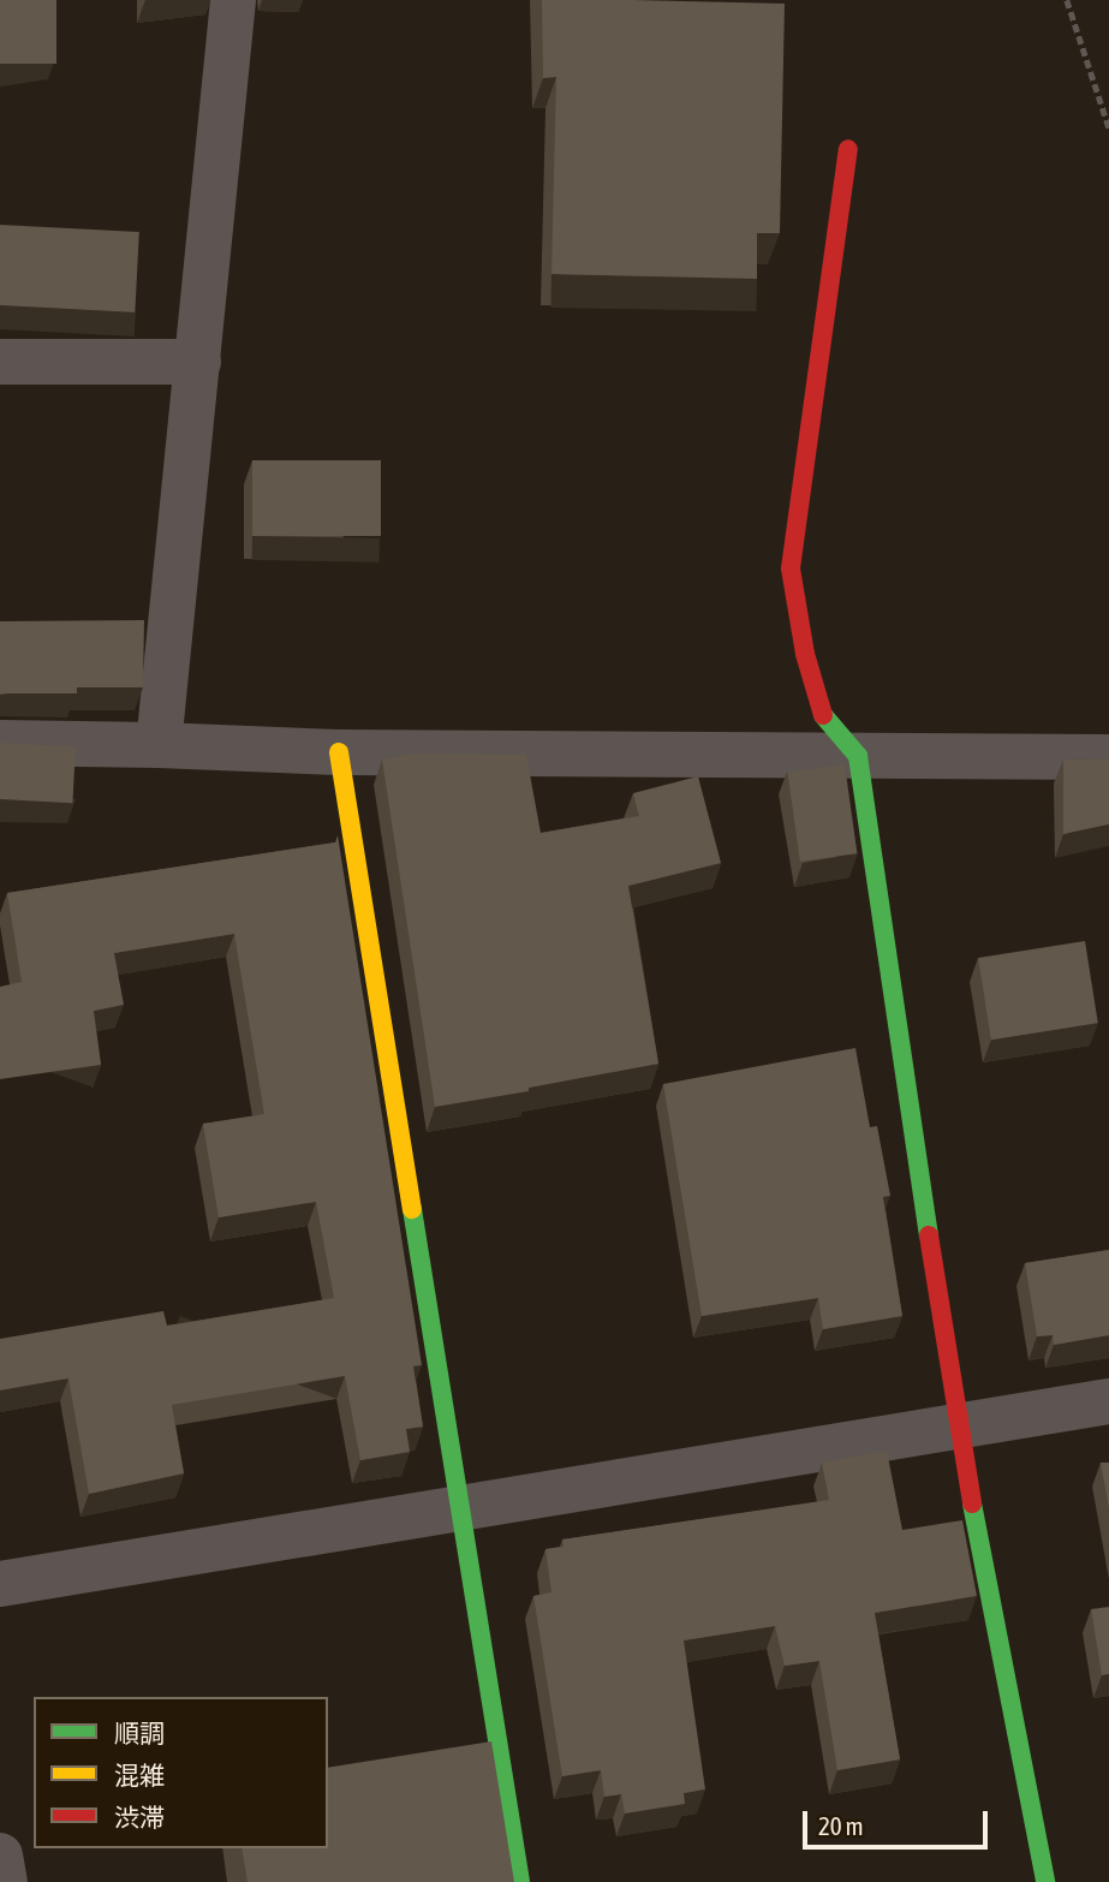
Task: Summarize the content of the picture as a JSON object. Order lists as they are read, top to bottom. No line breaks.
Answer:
{"legend":["順調","混雑","渋滞"],"scale_bar":"20 m"}
